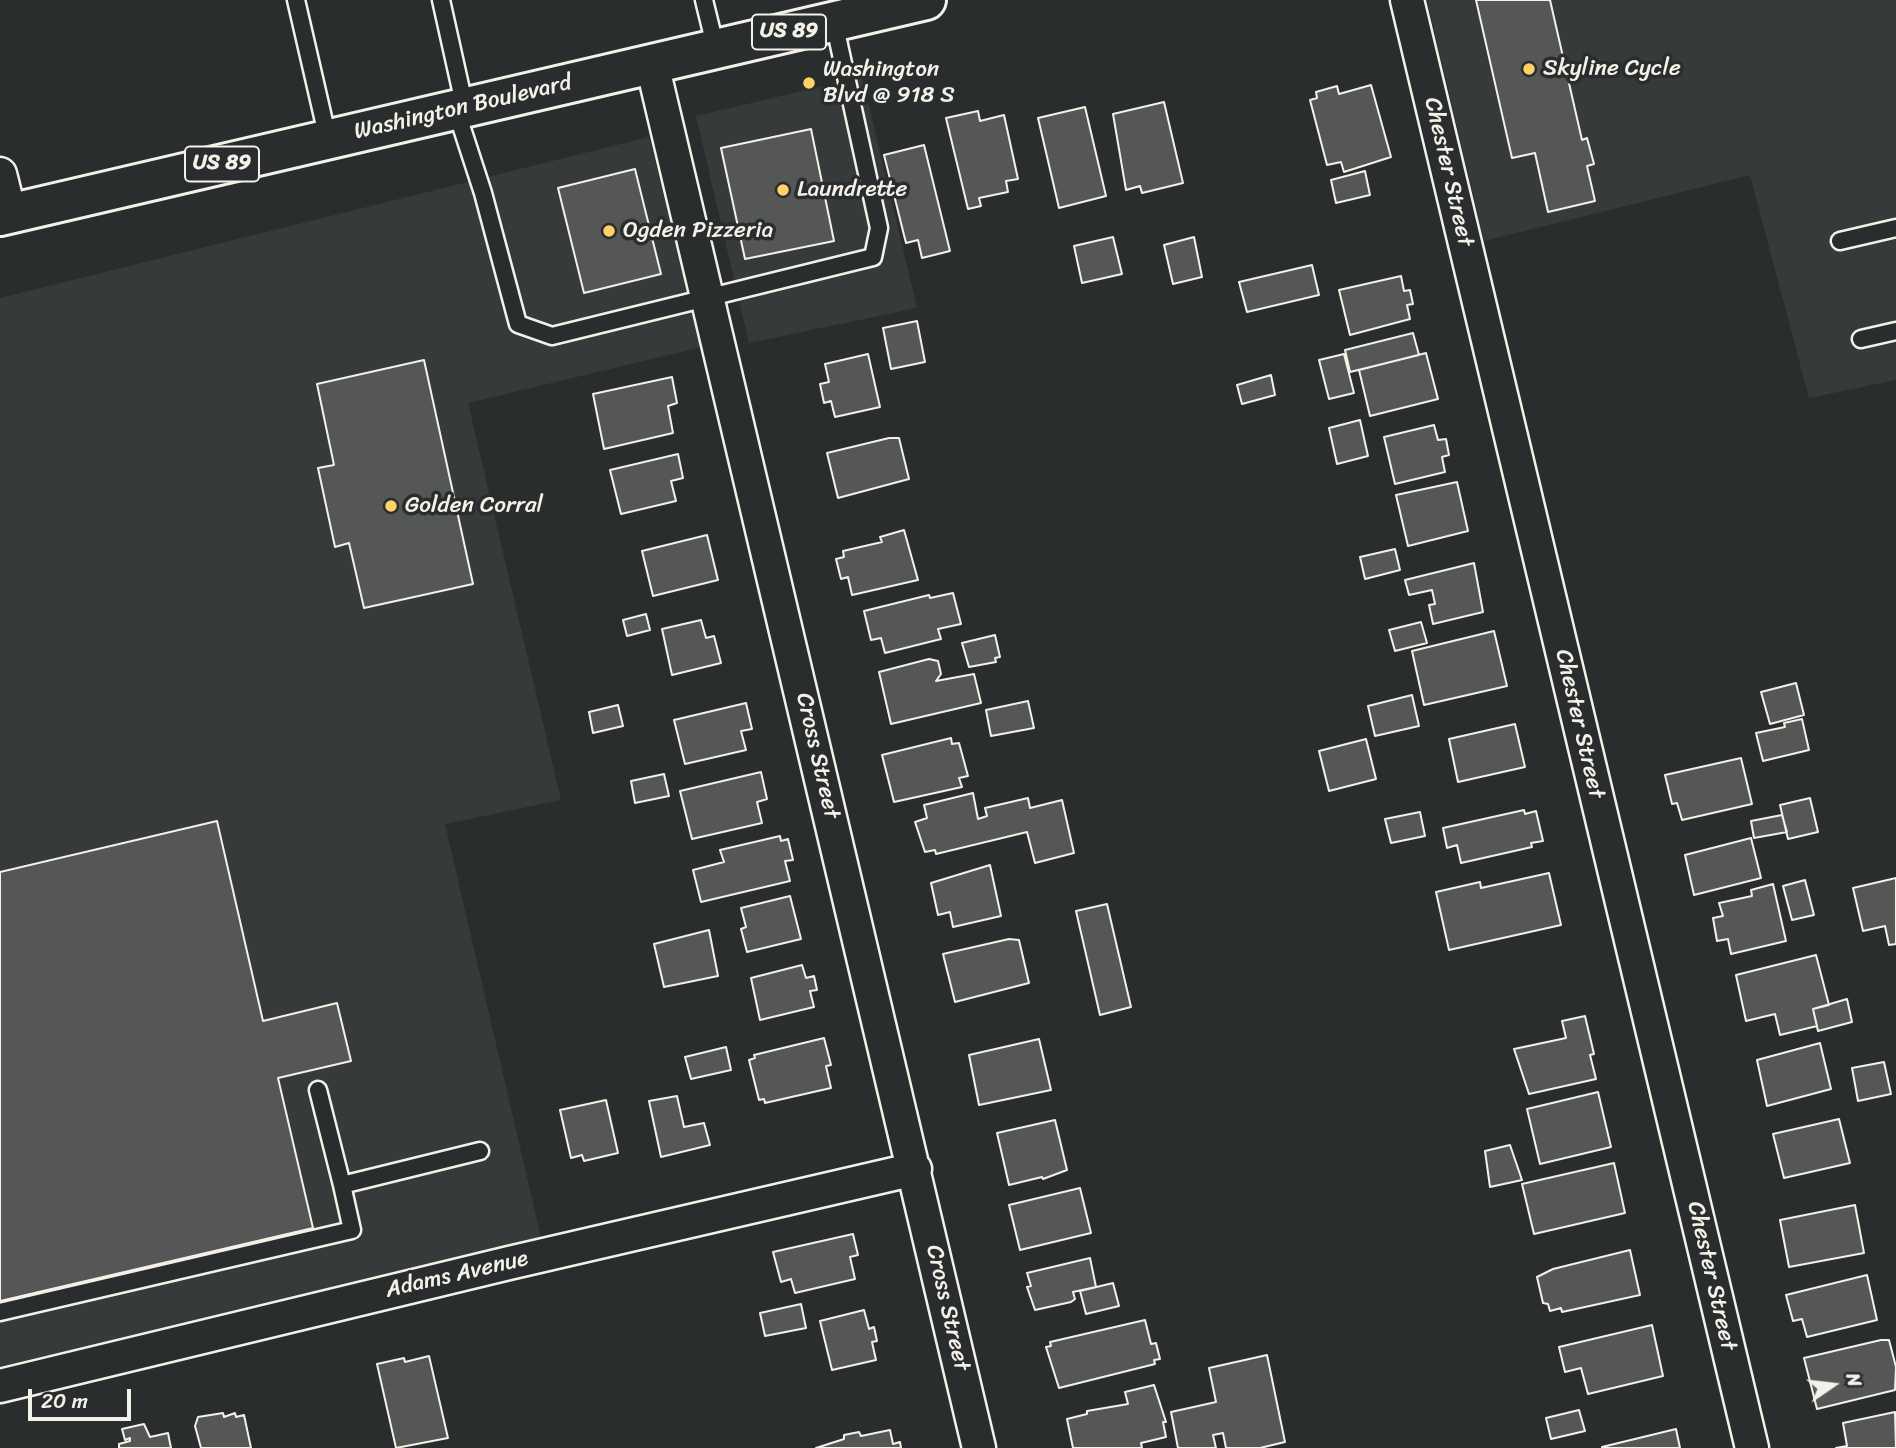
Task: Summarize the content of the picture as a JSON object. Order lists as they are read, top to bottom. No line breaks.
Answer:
{"streets":{"main road":["US 89","Washington Boulevard"],"street":["Chester Street","Cross Street","Adams Avenue"]},"crossings":[["Washington Boulevard","Cross Street"],["Cross Street","Adams Avenue"]],"places":["Skyline Cycle","Washington Blvd @ 918 S","Laundrette","Ogden Pizzeria","Golden Corral"],"scale_bar":"20 m","north":"right"}
